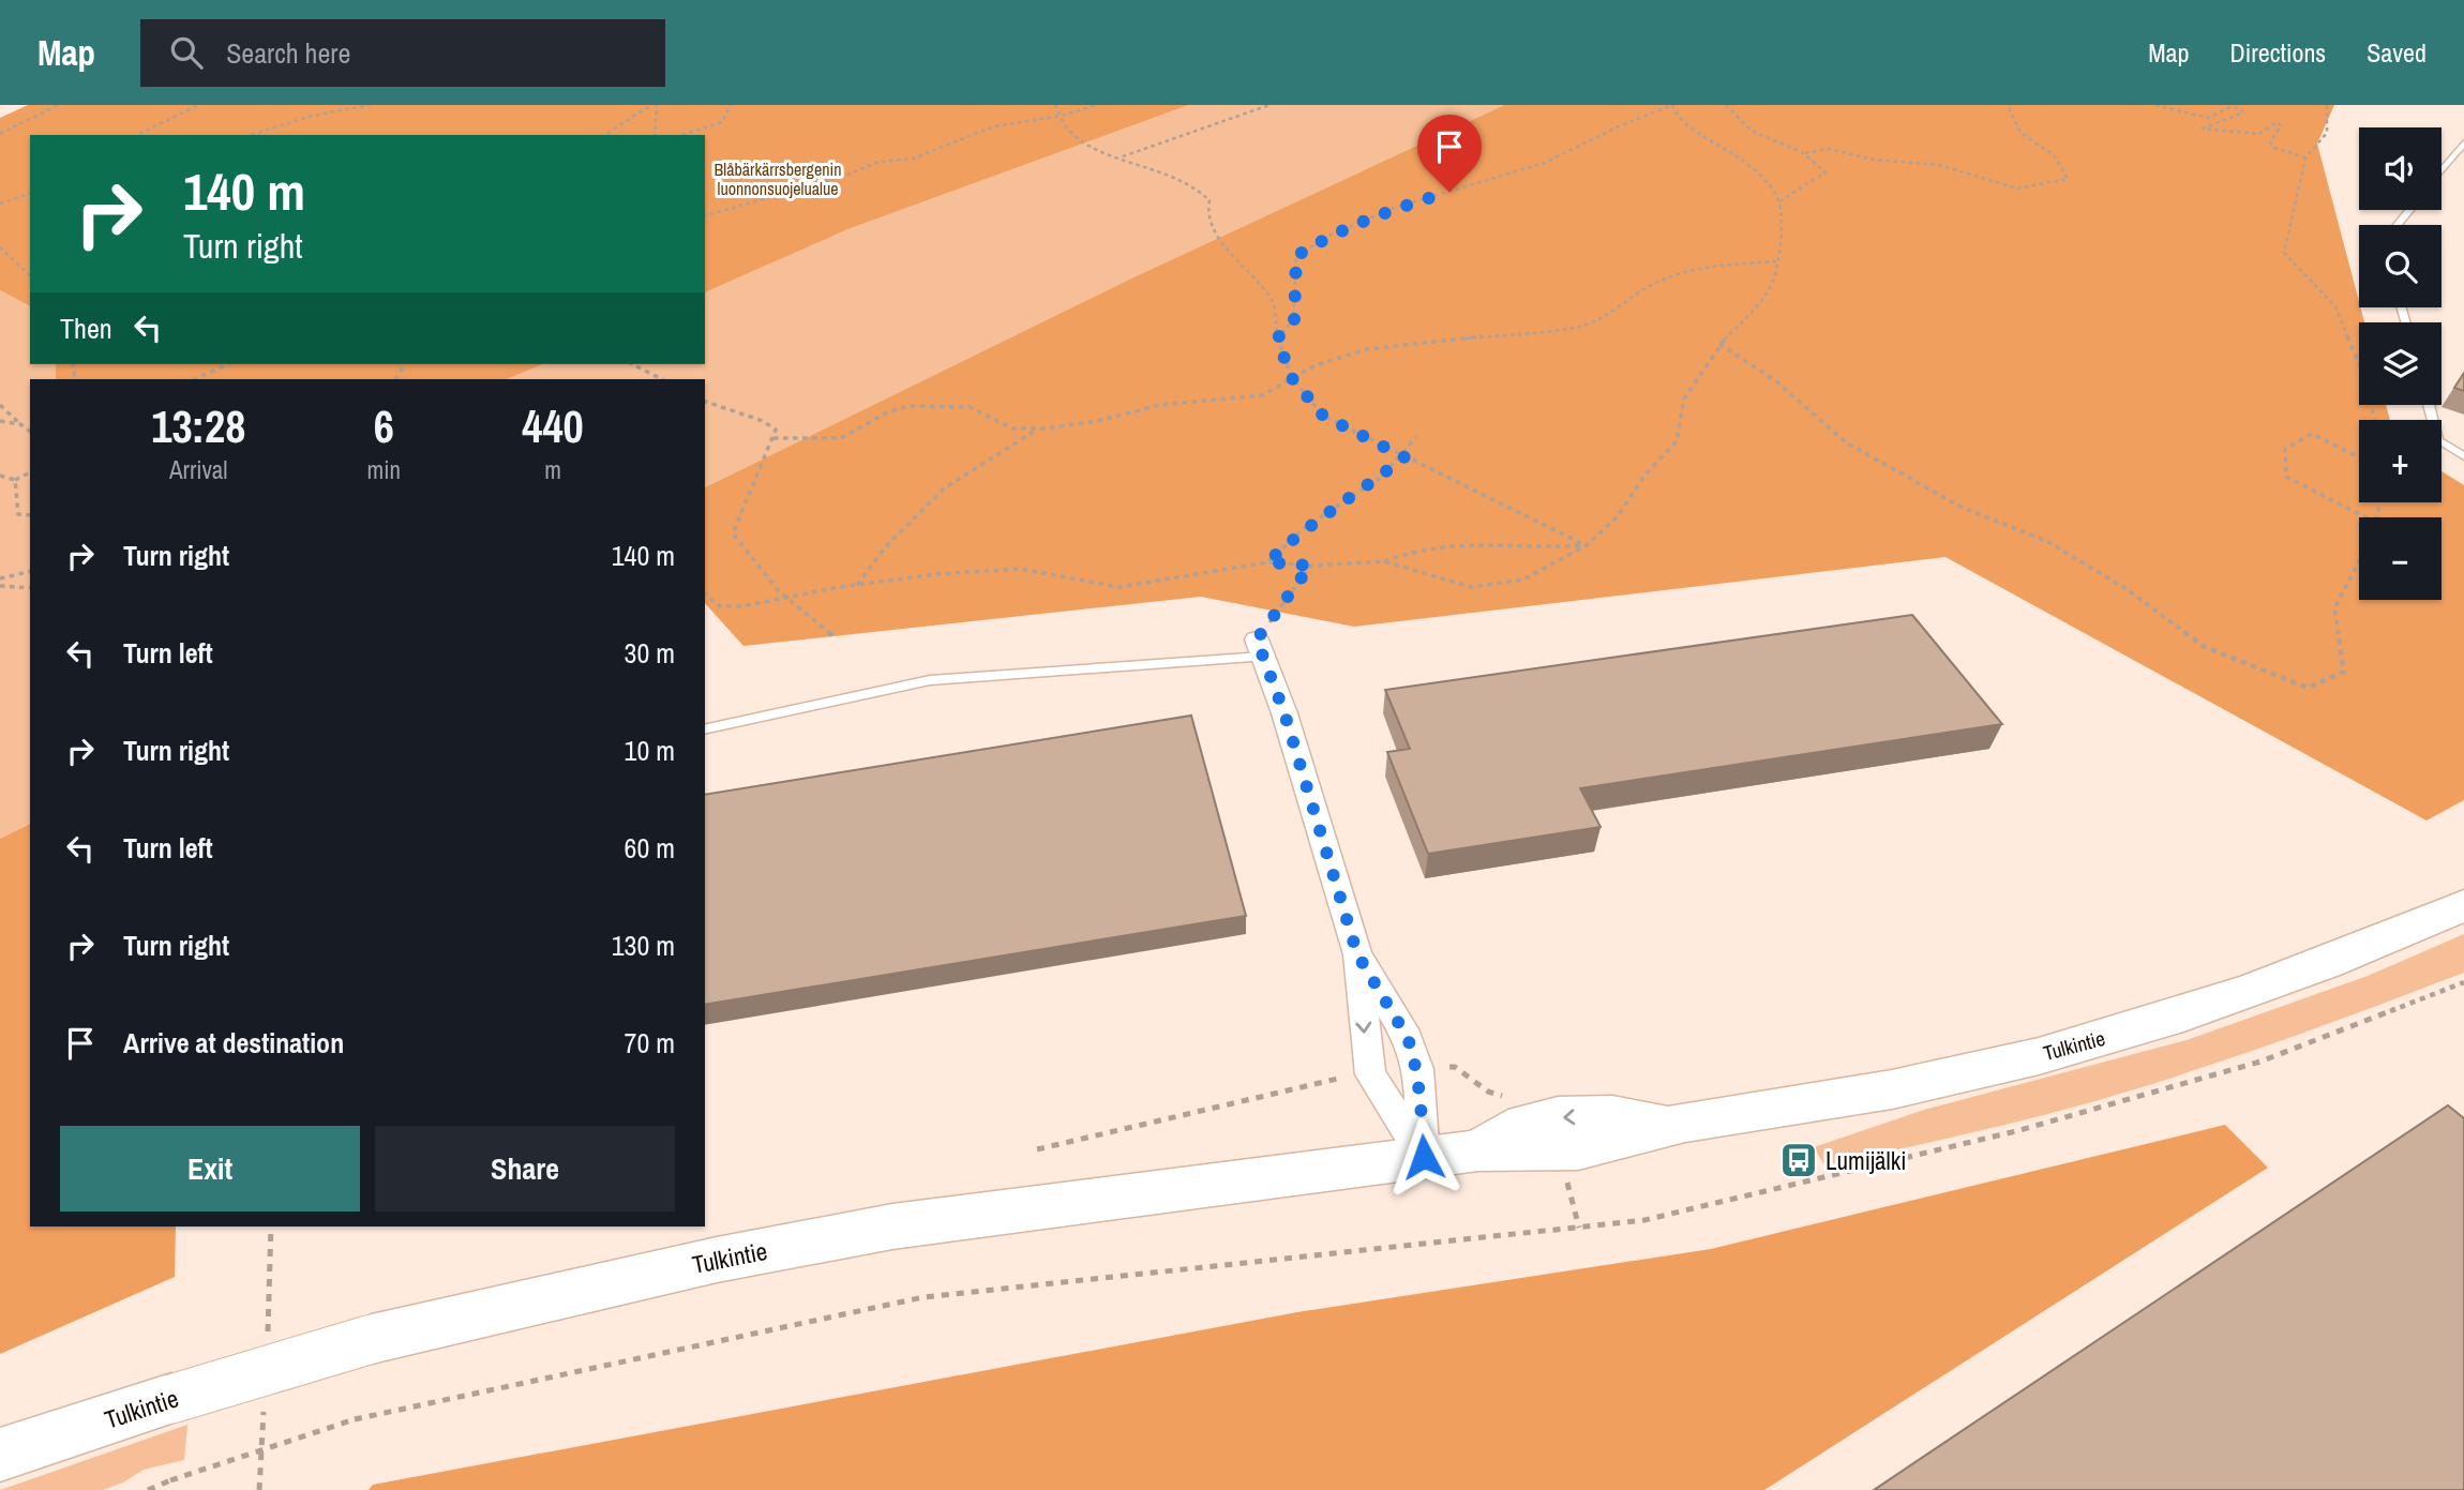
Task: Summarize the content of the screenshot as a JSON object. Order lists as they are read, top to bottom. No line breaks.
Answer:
{"streets":{"main road":["Tulkintie"]},"parks":["Blåbärkärrsbergenin luonnonsuojelualue"],"places":{"bus stop":["Lumijälki"]},"page":{"header":"Map","search":"Search here","nav":["Map","Directions","Saved"],"map_buttons":["+","−"],"turn":["140 m","Turn right"],"then":"Then","eta":["13:28","Arrival","6","min","440","m"],"list":[{"name":"Turn right","value":"140 m"},{"name":"Turn left","value":"30 m"},{"name":"Turn right","value":"10 m"},{"name":"Turn left","value":"60 m"},{"name":"Turn right","value":"130 m"},{"name":"Arrive at destination","value":"70 m"}],"buttons":["Exit","Share"]}}
